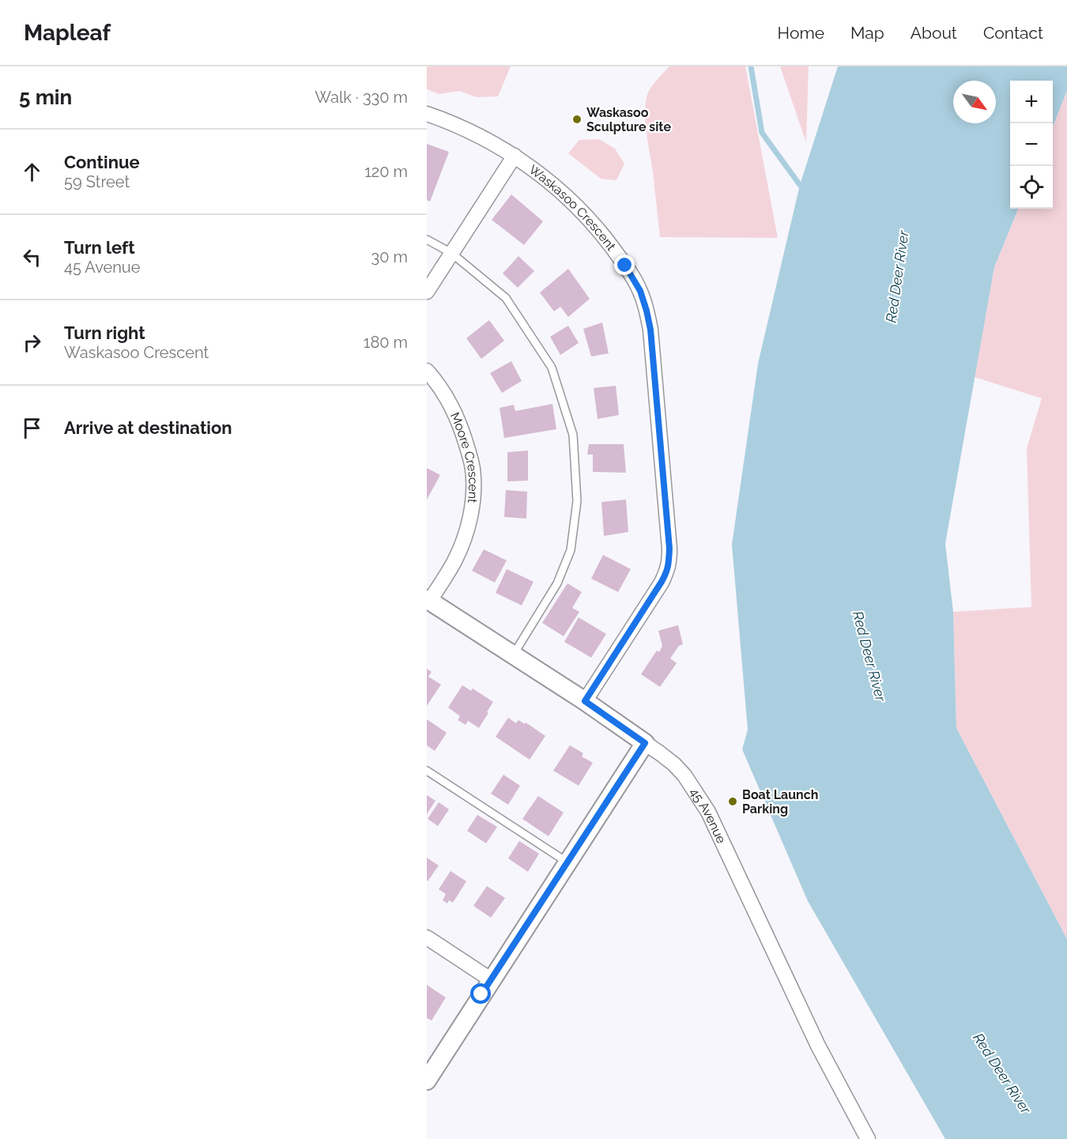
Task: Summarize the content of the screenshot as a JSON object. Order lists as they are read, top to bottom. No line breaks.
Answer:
{"streets":{"street":["Waskasoo Crescent","Moore Crescent","45 Avenue"]},"crossings":[["Waskasoo Crescent","45 Avenue"],["Moore Crescent","45 Avenue"]],"water":["Red Deer River"],"places":["Waskasoo Sculpture site","Boat Launch Parking"],"north":"bottom right","page":{"header":"Mapleaf","nav":["Home","Map","About","Contact"],"heading":["5 min","Walk · 330 m"],"map_buttons":["+","−"],"list":[["Continue","59 Street","120 m"],["Turn left","45 Avenue","30 m"],["Turn right","Waskasoo Crescent","180 m"],"Arrive at destination"]}}
